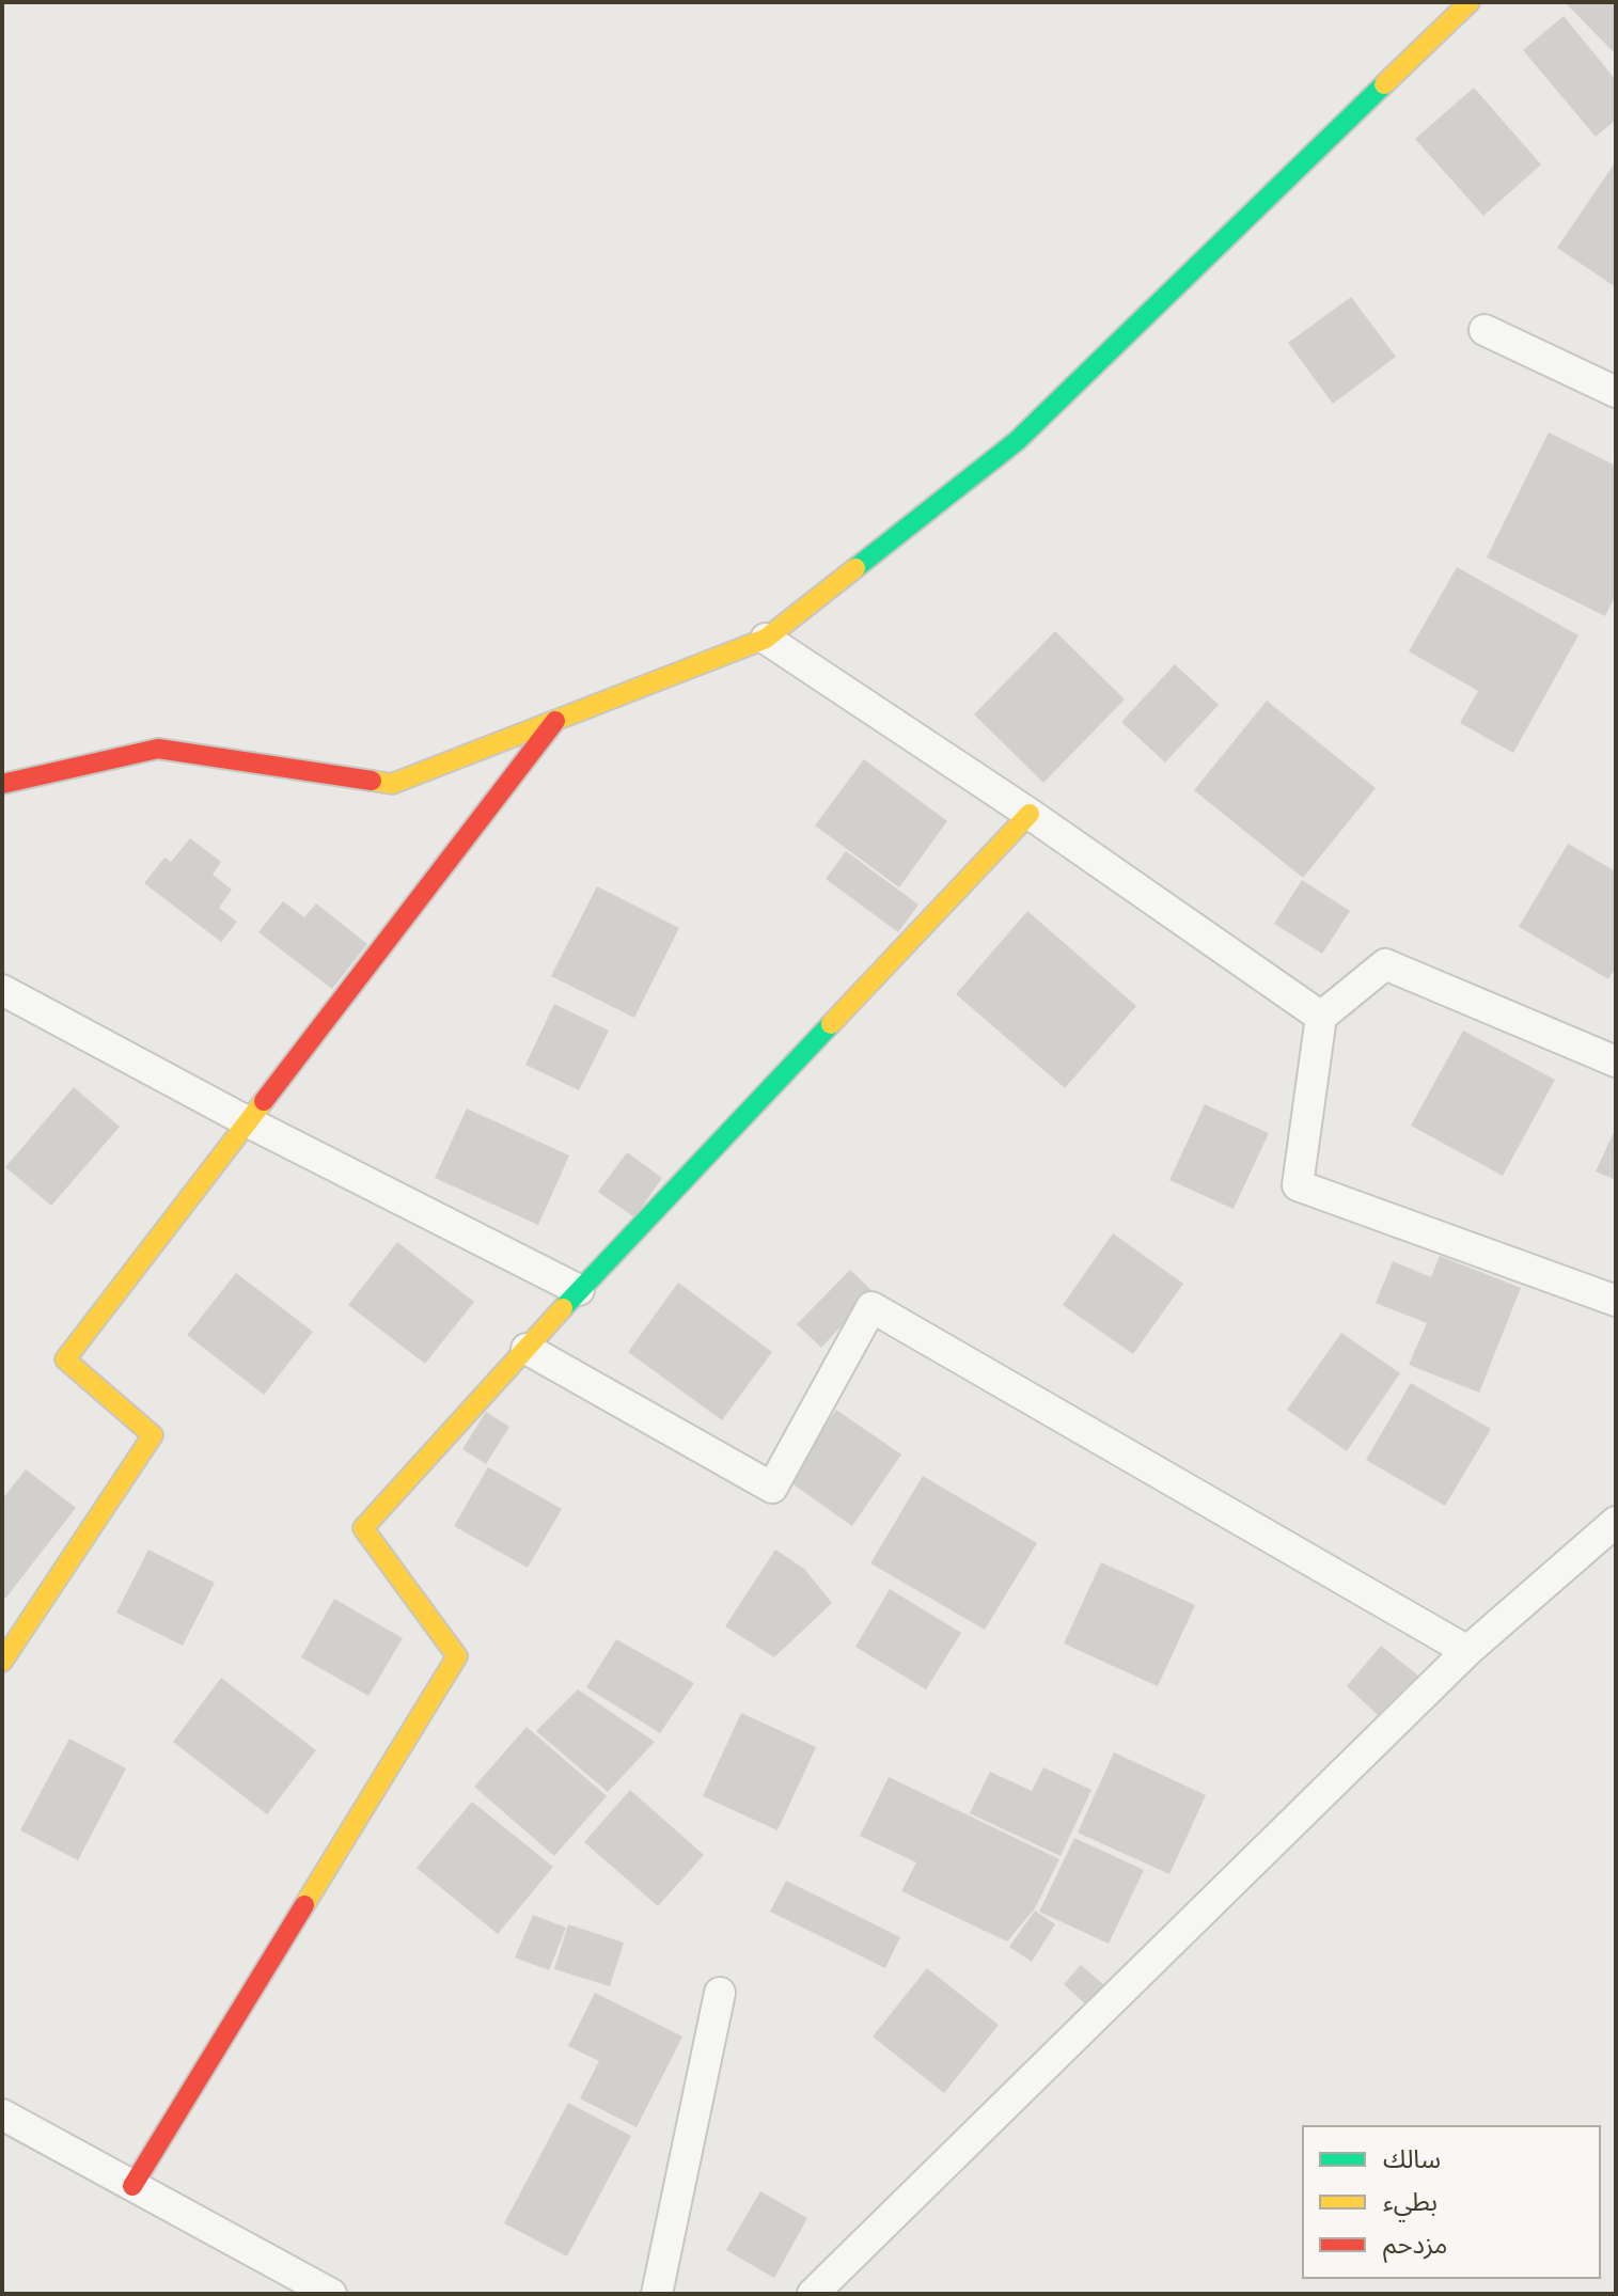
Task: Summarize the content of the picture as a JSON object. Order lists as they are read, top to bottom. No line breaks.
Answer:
{"legend":["سالك","بطيء","مزدحم"]}
